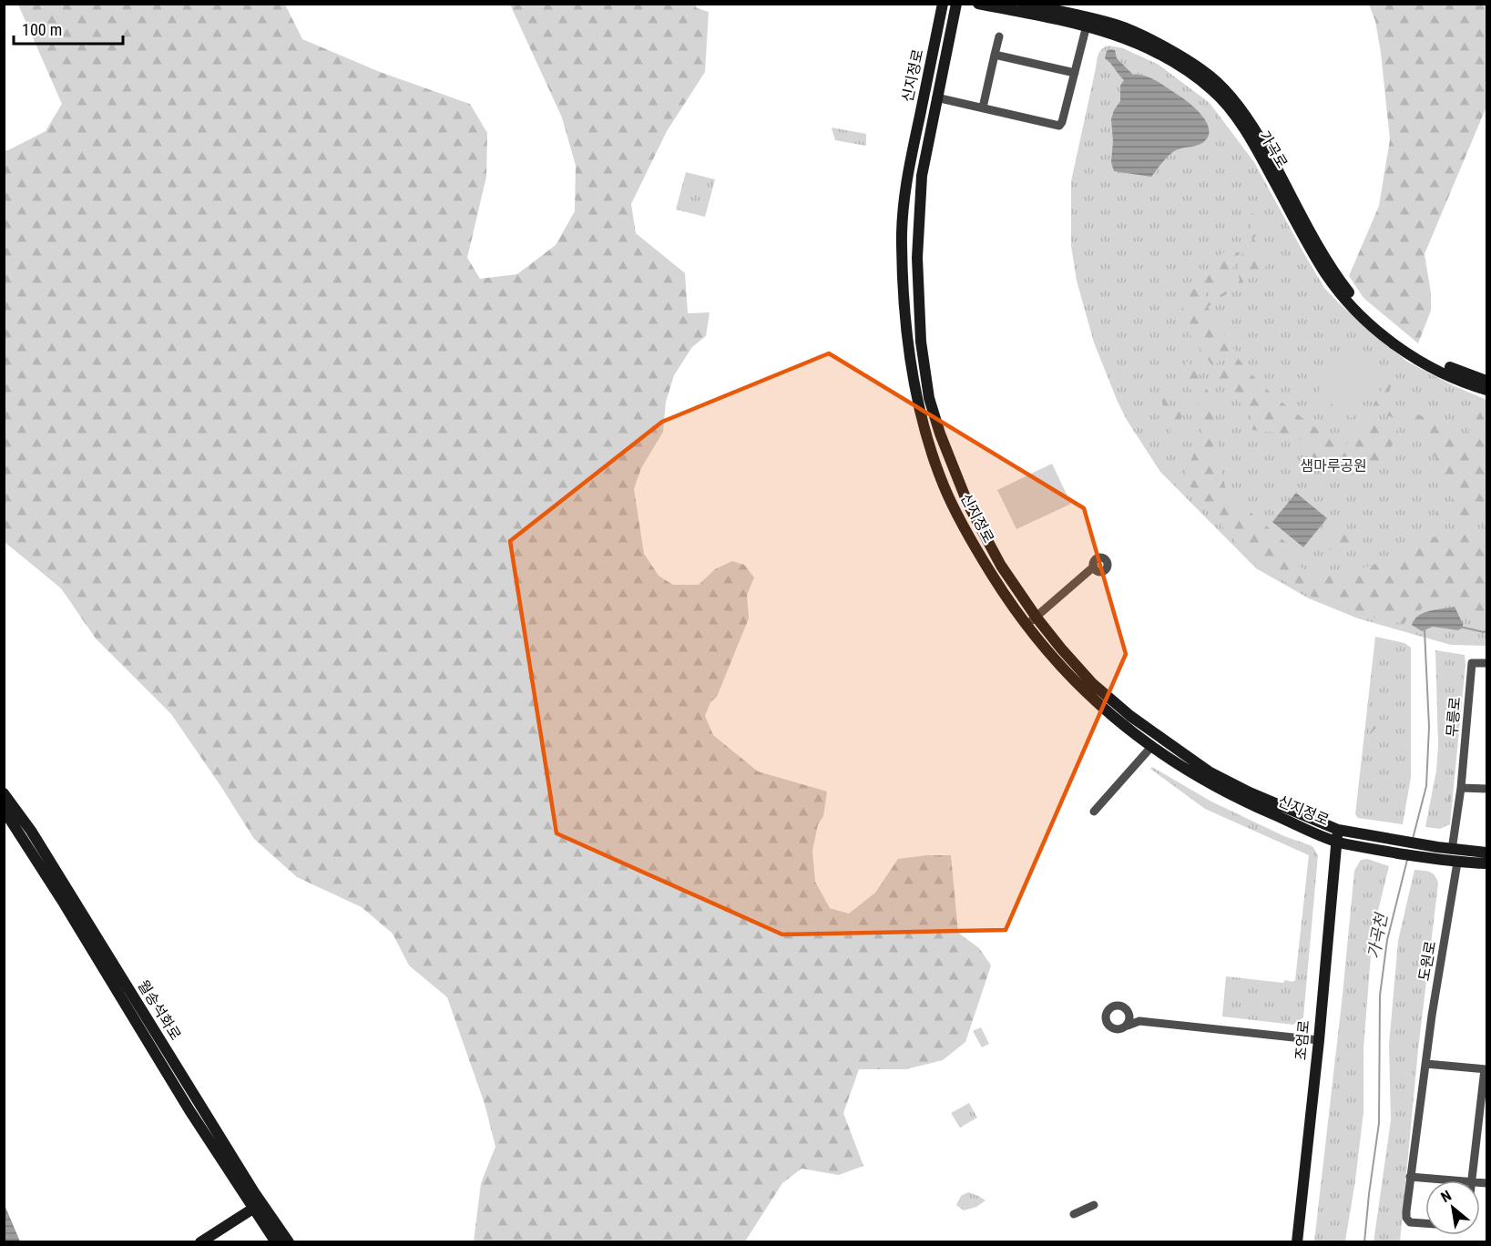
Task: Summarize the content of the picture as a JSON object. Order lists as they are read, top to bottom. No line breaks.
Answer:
{"streets":{"street":["신지정로","가곡로","무릉로","도원로","월송석화로","조엄로"]},"crossings":[["신지정로","도원로"],["신지정로","조엄로"]],"water":["가곡천"],"parks":["샘마루공원"],"scale_bar":"100 m","north":"top left"}
